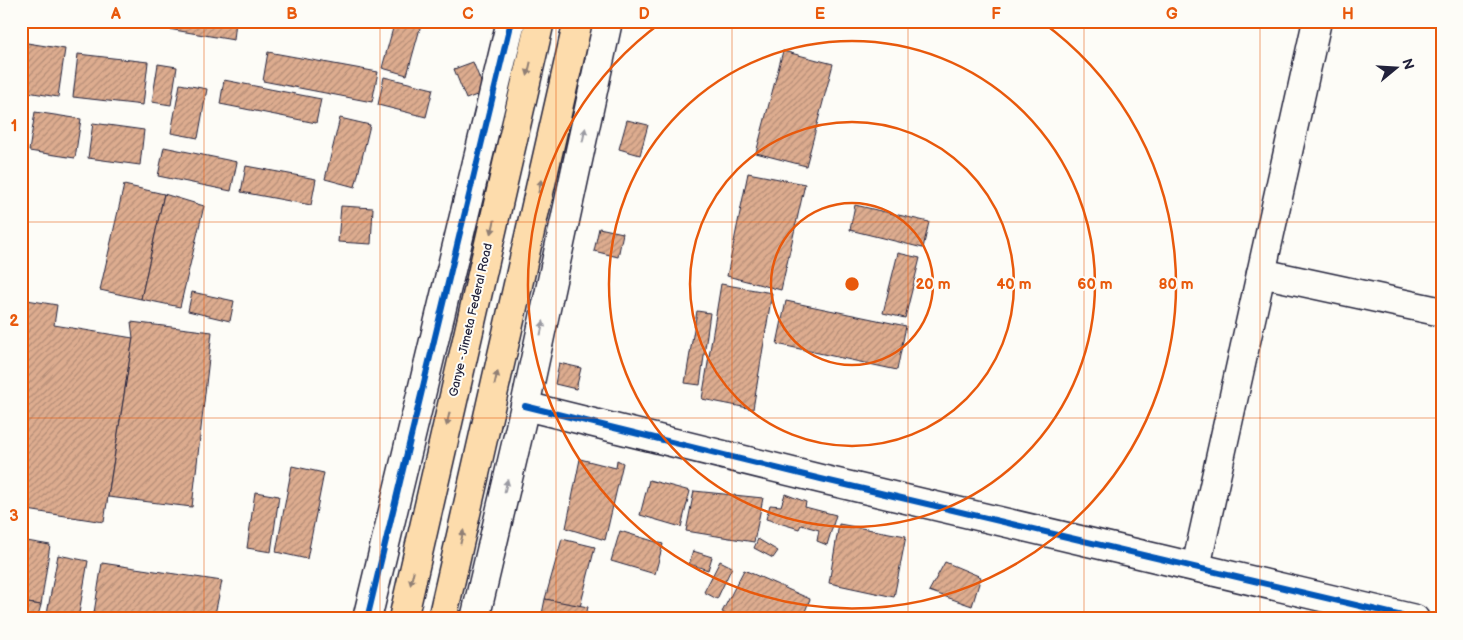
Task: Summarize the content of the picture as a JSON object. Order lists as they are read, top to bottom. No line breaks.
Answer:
{"streets":{"main road":["Ganye - Jimeta Federal Road"]},"north":"right","grid":{"columns":["A","B","C","D","E","F","G","H"],"rows":["1","2","3"]},"rings":["20 m","40 m","60 m","80 m"]}
